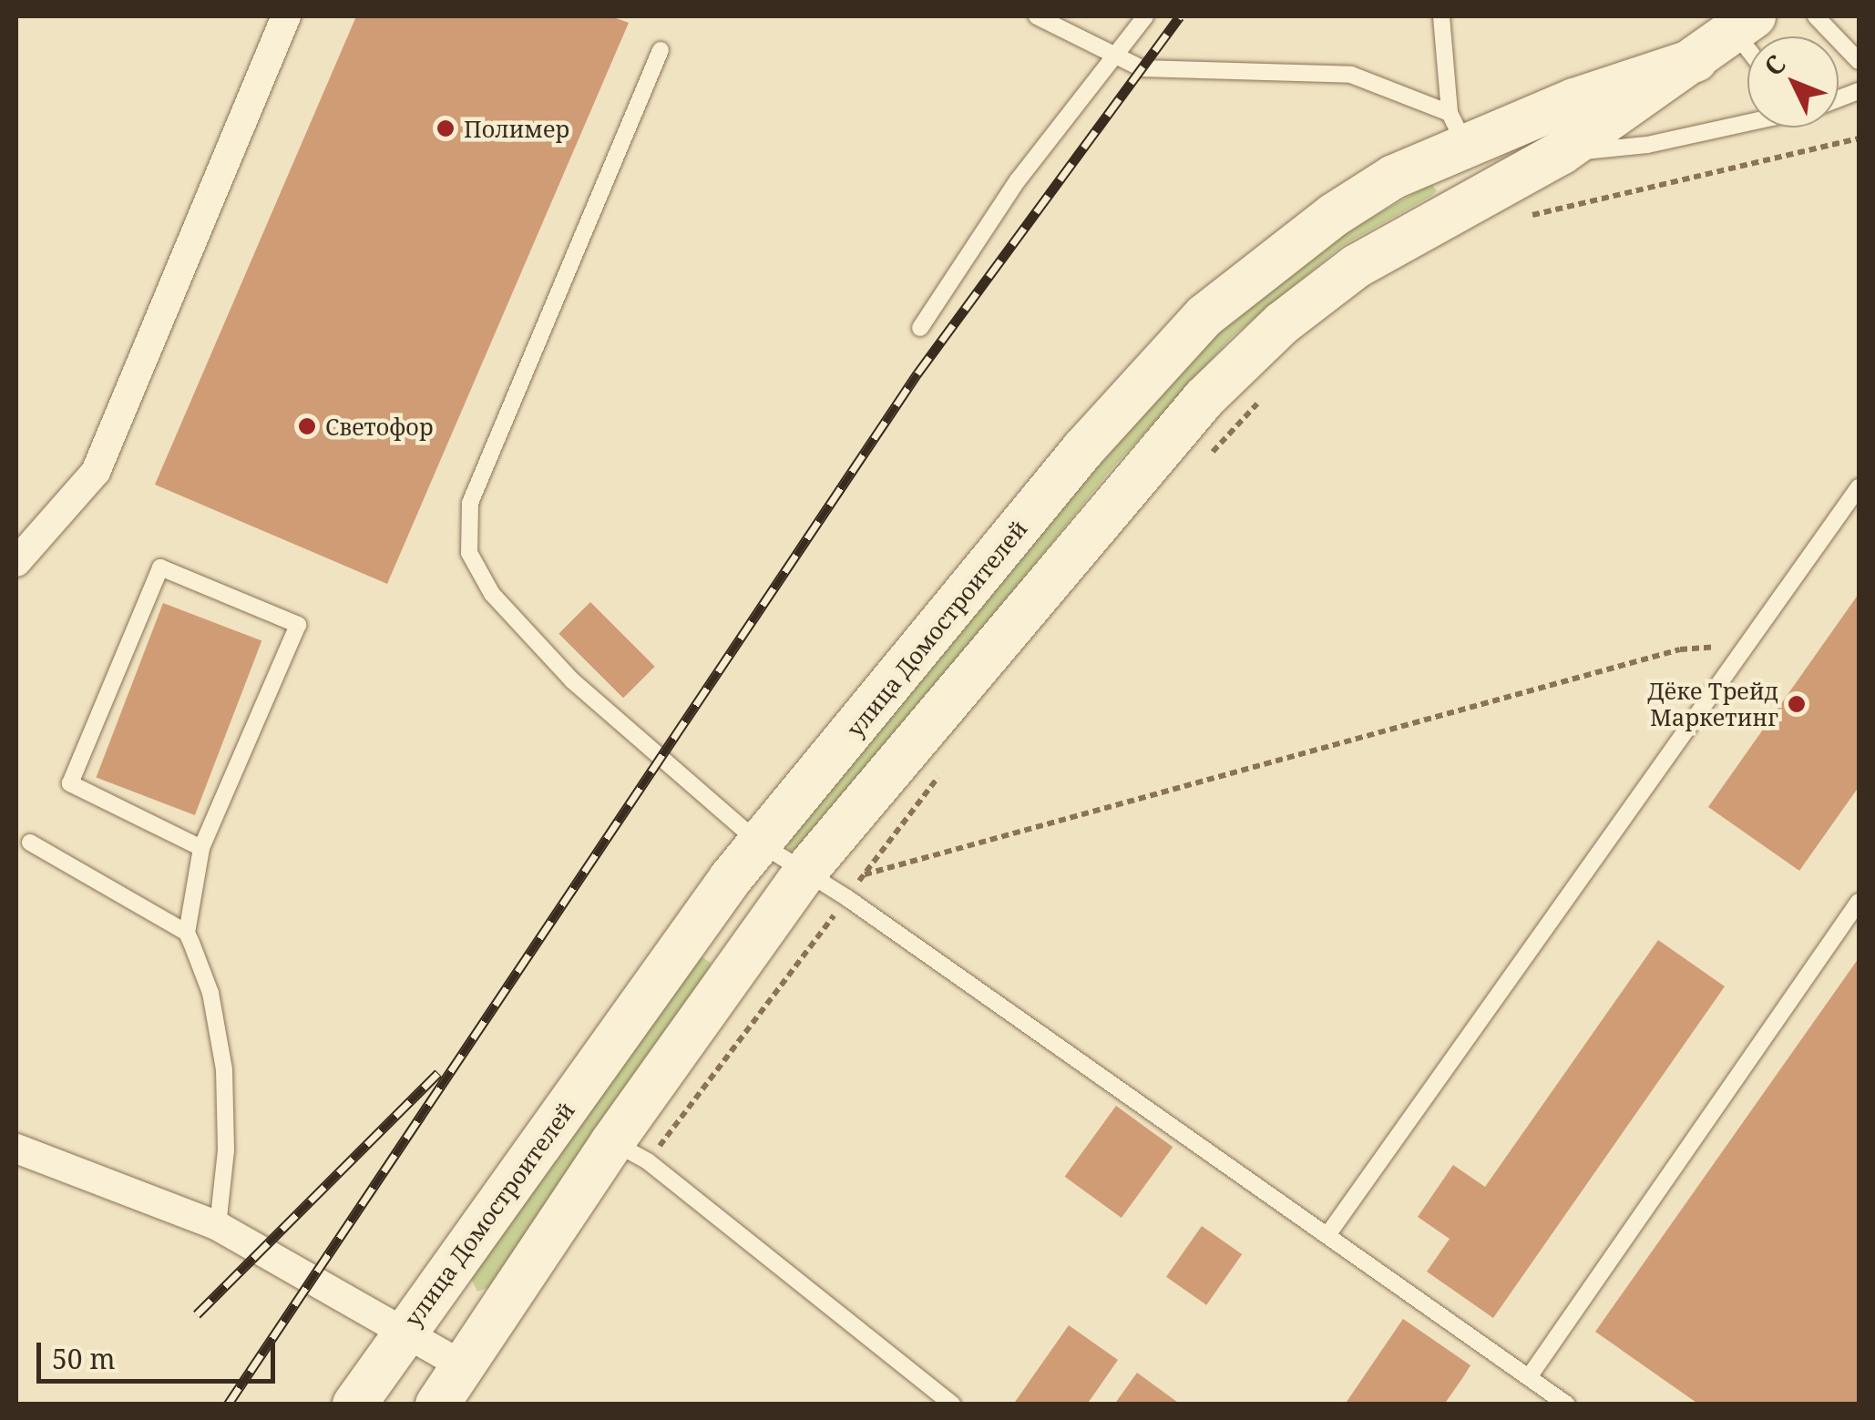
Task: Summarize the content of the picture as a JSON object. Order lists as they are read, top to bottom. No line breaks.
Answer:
{"streets":{"main road":["улица Домостроителей"]},"places":["Полимер","Светофор","Дёке Трейд Маркетинг"],"scale_bar":"50 m","north":"top left"}
